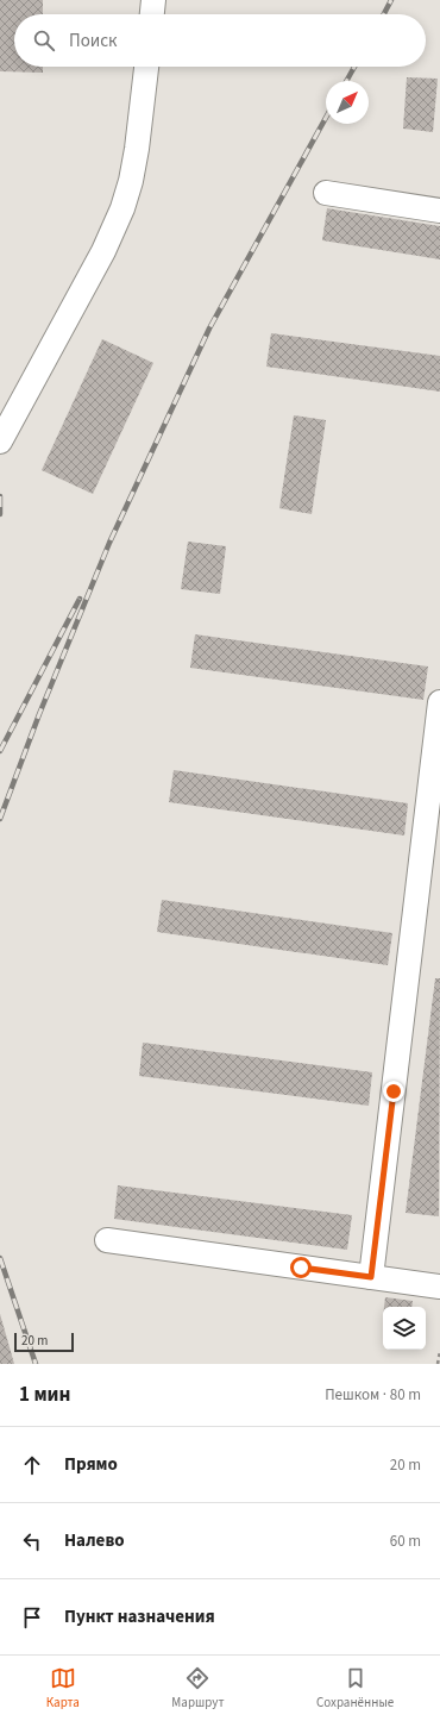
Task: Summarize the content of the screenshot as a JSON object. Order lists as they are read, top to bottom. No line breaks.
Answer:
{"scale_bar":"20 m","north":"top right","page":{"search":"Поиск","scale":"20 m","heading":["1 мин","Пешком · 80 m"],"list":[["Прямо","20 m"],["Налево","60 m"],"Пункт назначения"],"nav":["Карта","Маршрут","Сохранённые"]}}
